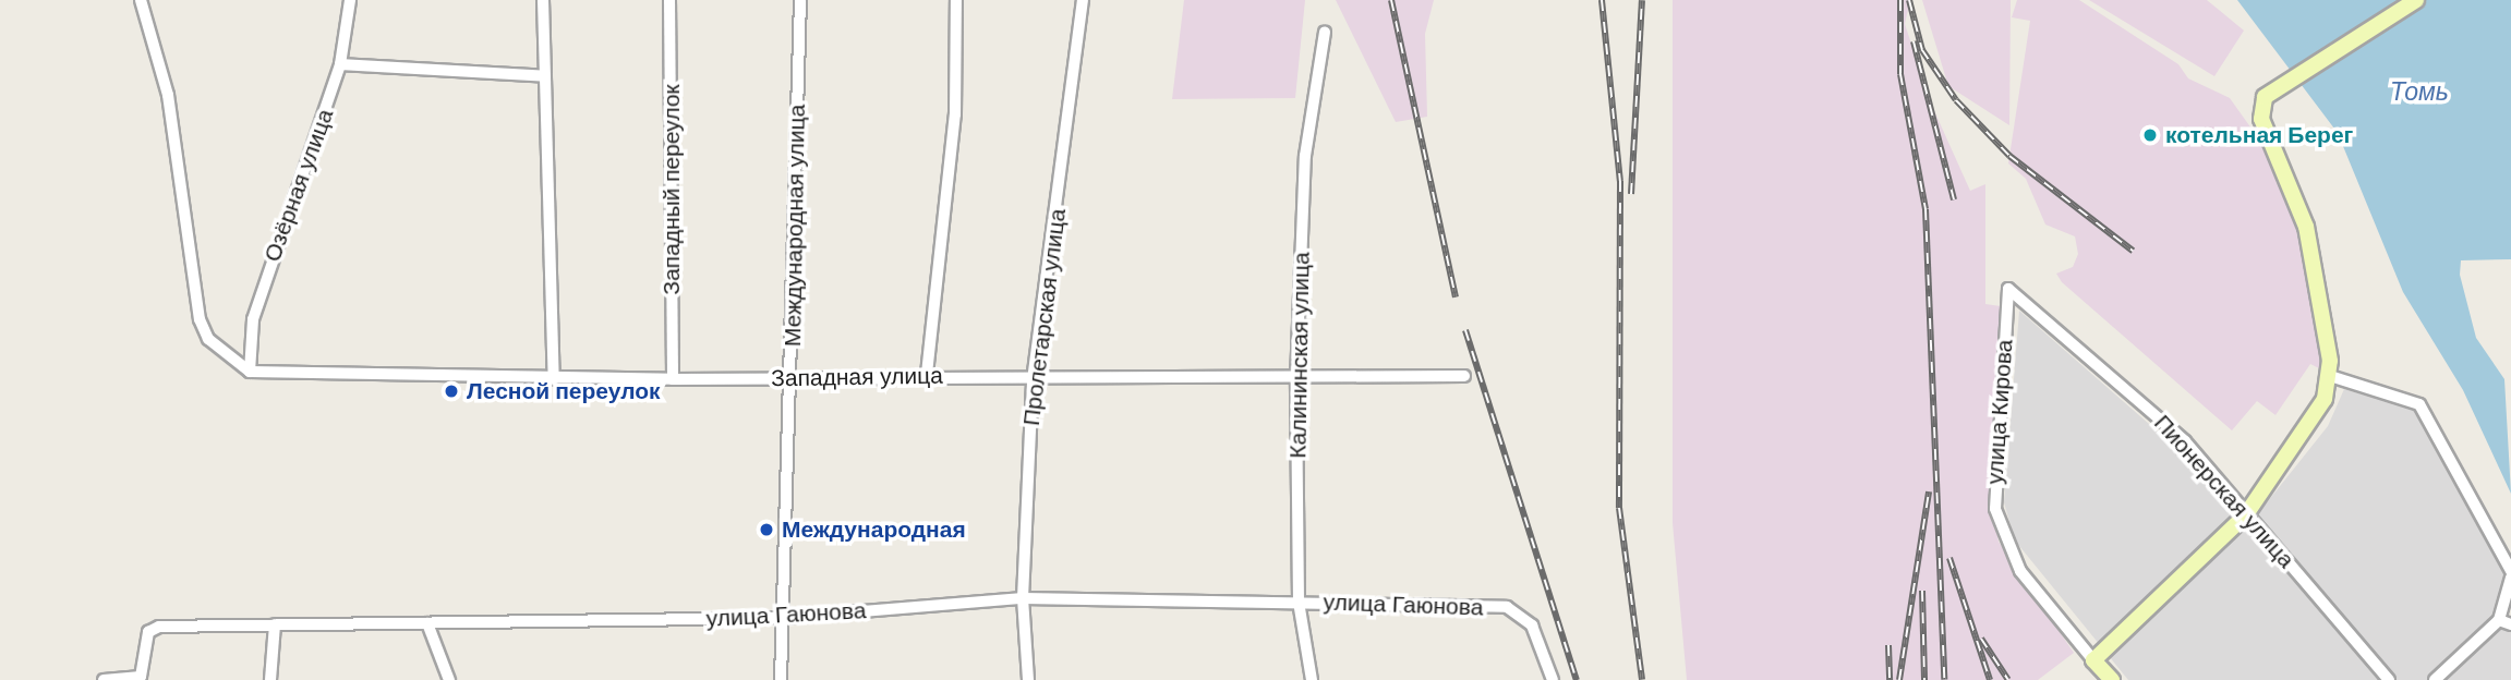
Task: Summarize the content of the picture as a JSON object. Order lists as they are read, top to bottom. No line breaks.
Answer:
{"streets":{"main road":["улица Кирова"],"street":["Озёрная улица","Западный переулок","Международная улица","Пролетарская улица","Калининская улица","Западная улица","Пионерская улица","улица Гаюнова"]},"crossings":[["Озёрная улица","Западная улица"],["Западный переулок","Западная улица"],["Международная улица","Западная улица"],["Международная улица","улица Гаюнова"],["Пролетарская улица","Западная улица"],["Пролетарская улица","улица Гаюнова"],["Калининская улица","Западная улица"],["Калининская улица","улица Гаюнова"],["улица Кирова","Пионерская улица"]],"water":["Томь"],"places":["котельная Берег","Лесной переулок","Международная"]}
